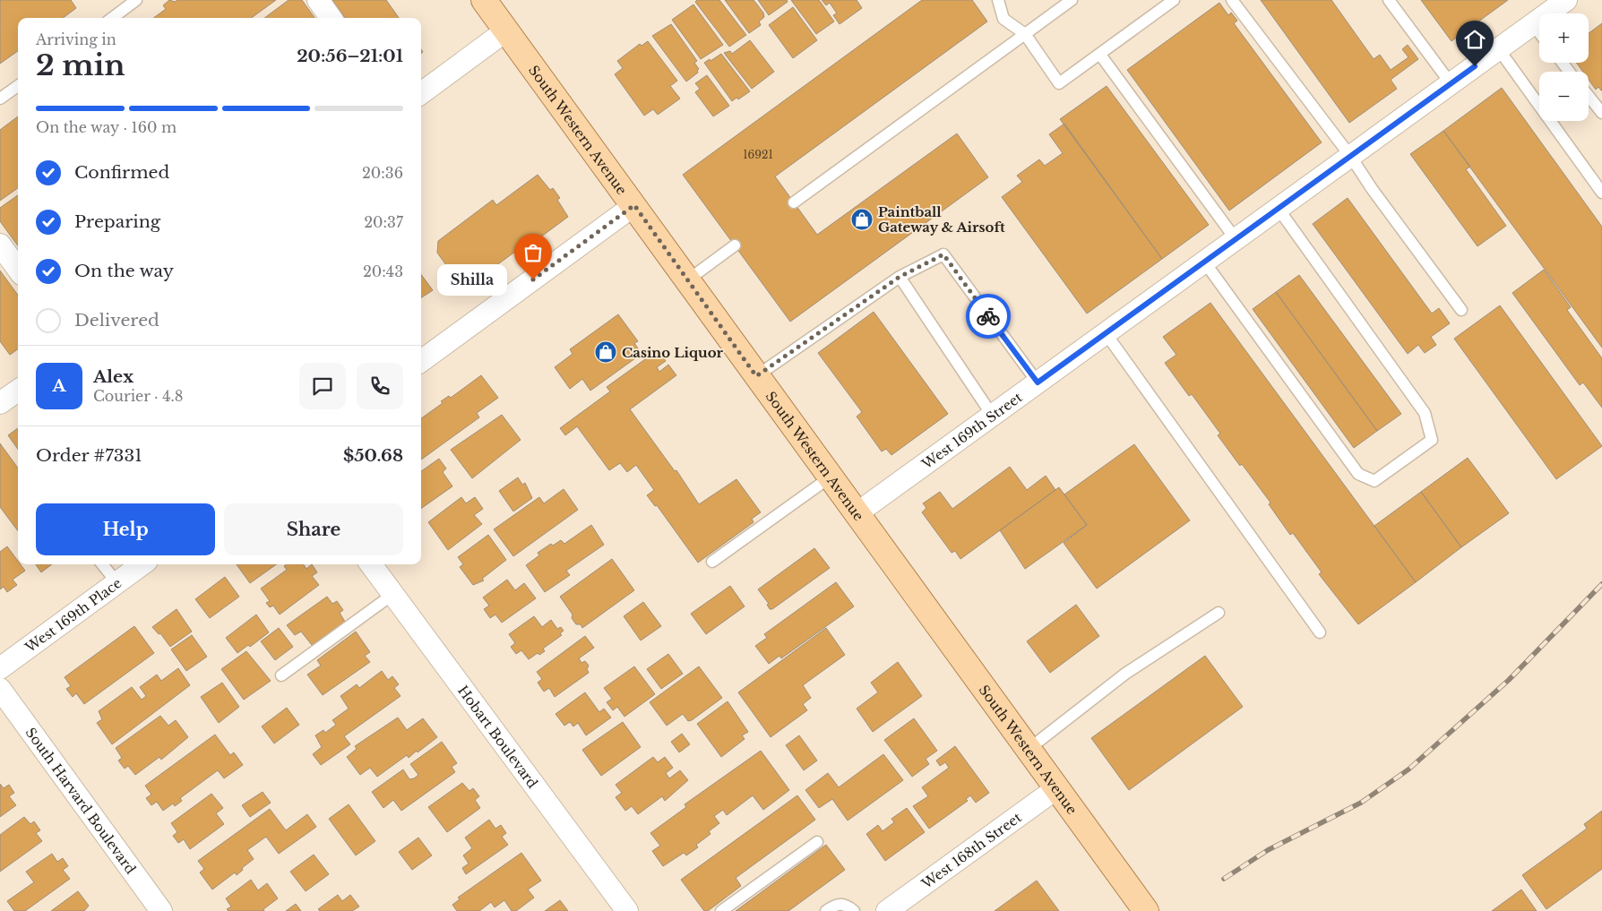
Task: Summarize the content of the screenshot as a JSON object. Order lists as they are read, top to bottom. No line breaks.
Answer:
{"streets":{"main road":["South Western Avenue"],"street":["West 169th Street","West 169th Place","Hobart Boulevard","South Harvard Boulevard","West 168th Street"]},"crossings":[["South Western Avenue","West 169th Street"],["South Western Avenue","West 168th Street"]],"places":{"shop":["Paintball Gateway & Airsoft","Casino Liquor"],"other":["Shilla"]},"house_numbers":["16921"],"page":{"map_buttons":["+","−"],"heading":["2 min","Arriving in","20:56–21:01"],"panel":["Alex","Courier · 4.8","Order #7331","$50.68"],"bar":"On the way · 160 m","list":[["Confirmed","20:36"],["Preparing","20:37"],["On the way","20:43"],"Delivered"],"bubble":"Shilla","round":"A","buttons":["Help","Share"]}}
